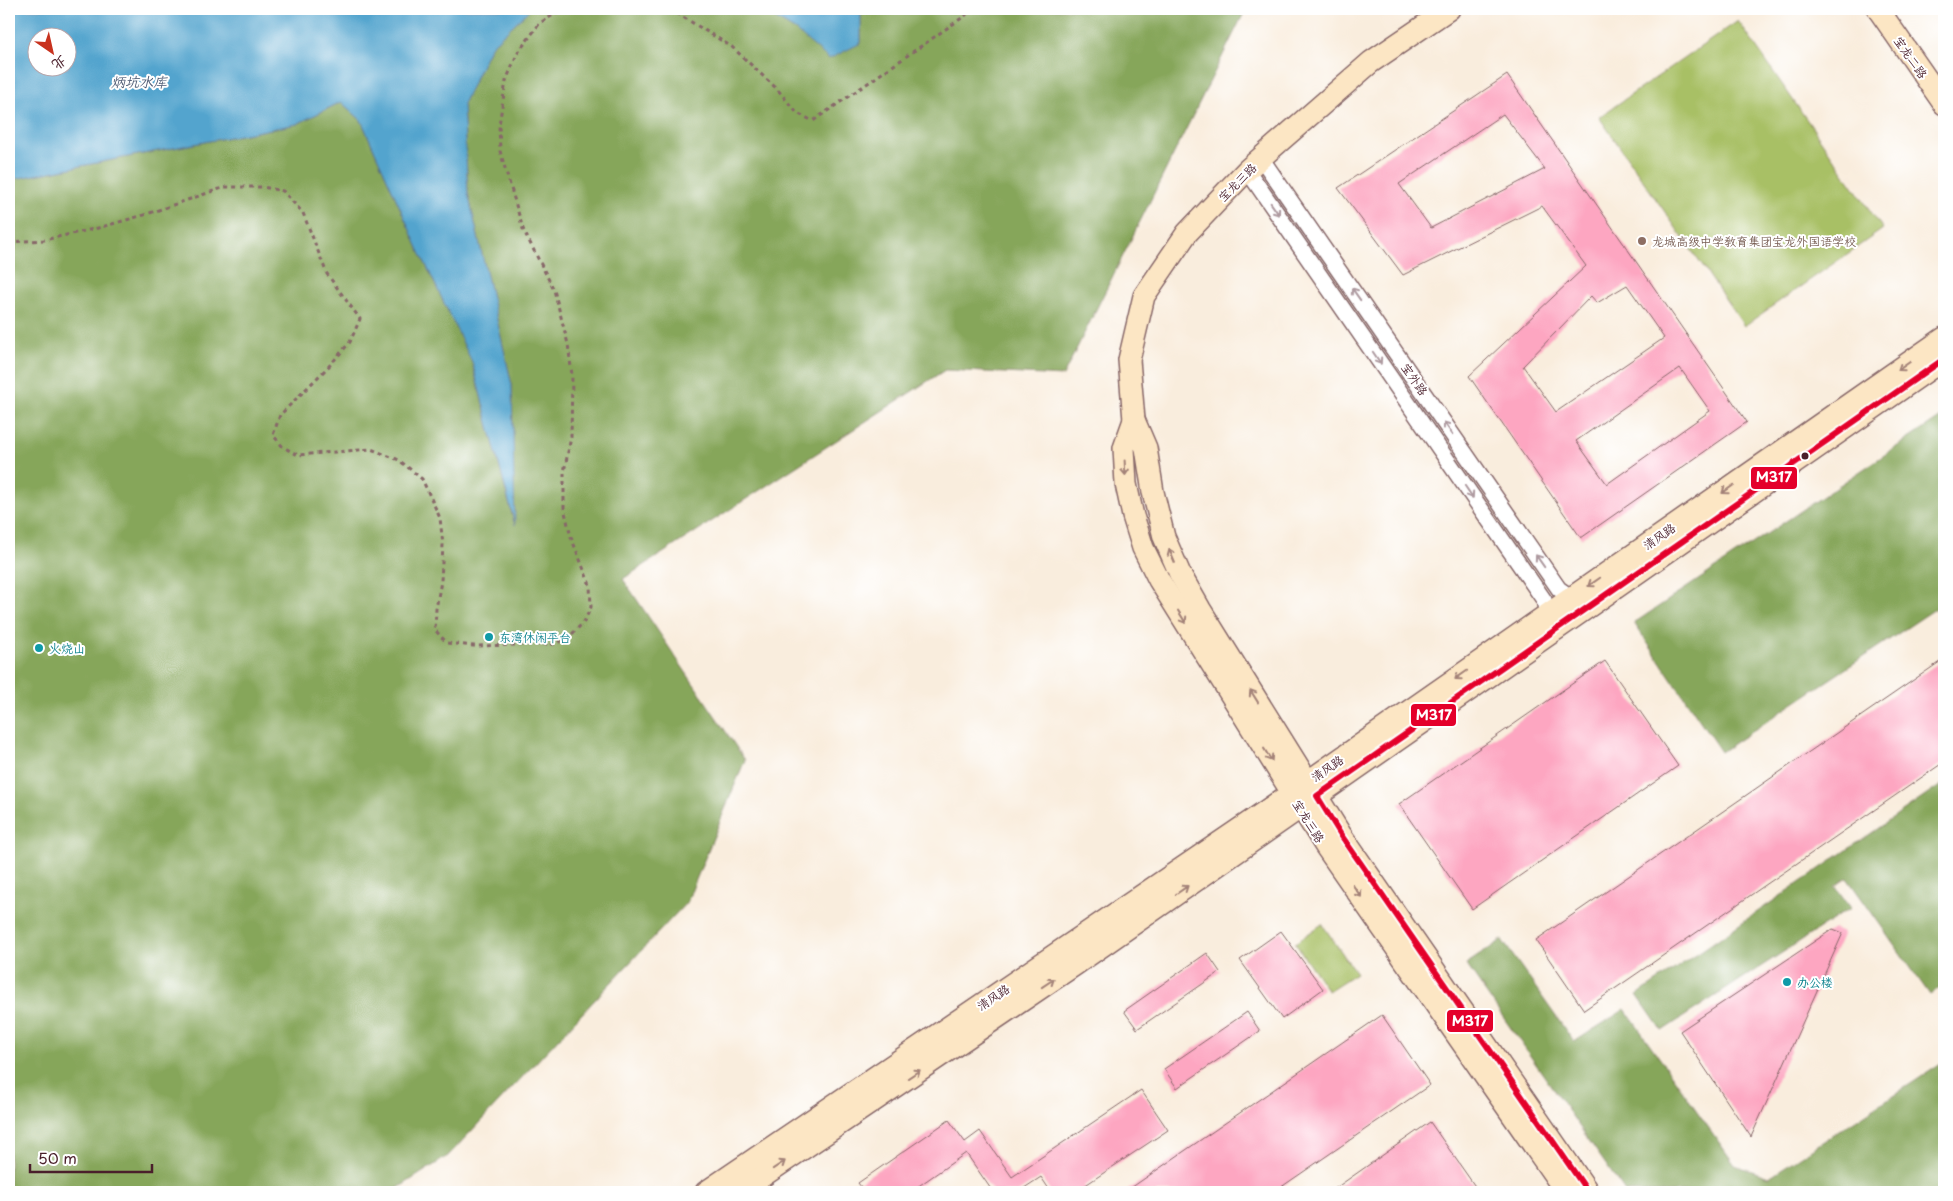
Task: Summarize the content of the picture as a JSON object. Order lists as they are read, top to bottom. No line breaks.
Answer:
{"streets":{"street":["宝龙二路","宝龙三路","宝外路","清风路"]},"crossings":[["宝龙三路","宝外路"],["宝龙三路","清风路"],["宝外路","清风路"]],"water":["炳坑水库"],"places":["龙城高级中学教育集团宝龙外国语学校","东湾休闲平台","火烧山","办公楼"],"lines":["transit line M317"],"scale_bar":"50 m","north":"bottom right"}
